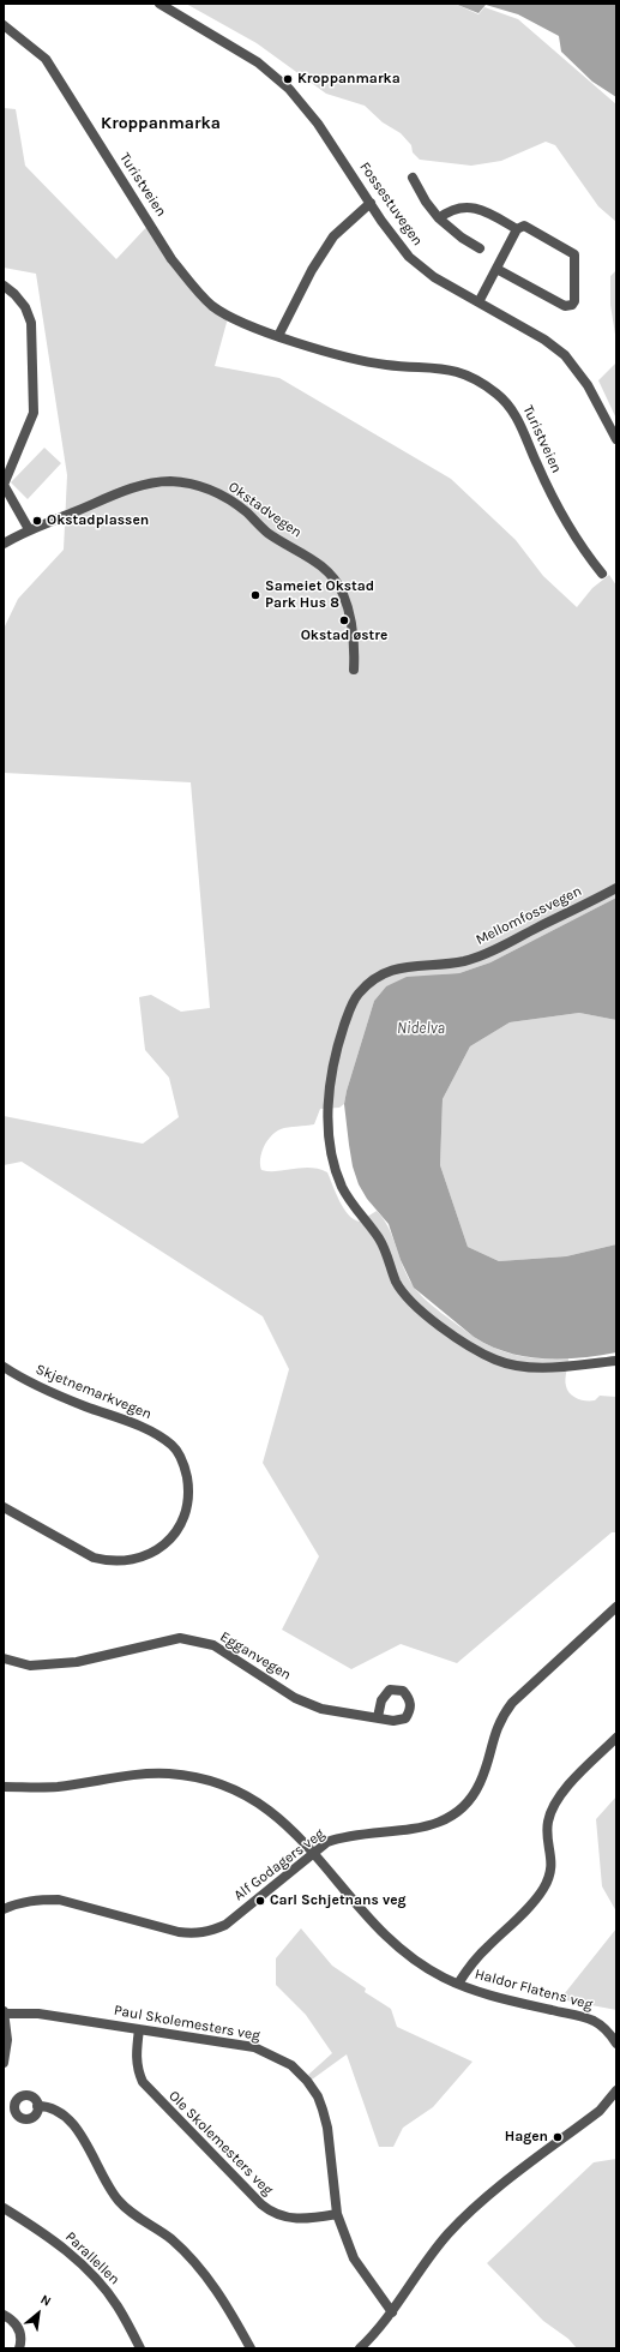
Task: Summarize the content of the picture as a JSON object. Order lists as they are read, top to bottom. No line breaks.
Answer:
{"streets":{"street":["Turistveien","Fossestuvegen","Okstadvegen","Mellomfossvegen","Skjetnemarkvegen","Egganvegen","Alf Godagers veg","Haldor Flatens veg","Paul Skolemesters veg","Ole Skolemesters veg","Parallellen"]},"crossings":[["Alf Godagers veg","Haldor Flatens veg"],["Paul Skolemesters veg","Ole Skolemesters veg"]],"districts":["Kroppanmarka"],"water":["Nidelva"],"places":["Kroppanmarka","Okstadplassen","Sameiet Okstad Park Hus 8","Okstad østre","Carl Schjetnans veg","Hagen"],"north":"top right"}
